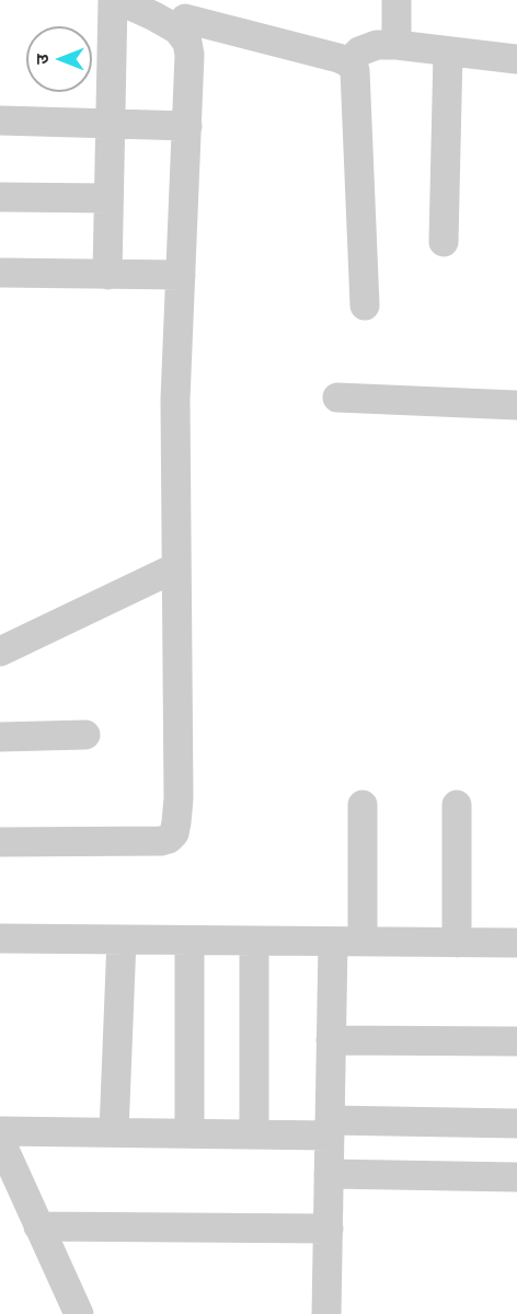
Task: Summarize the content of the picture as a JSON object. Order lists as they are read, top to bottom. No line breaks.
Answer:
{"north":"left"}
